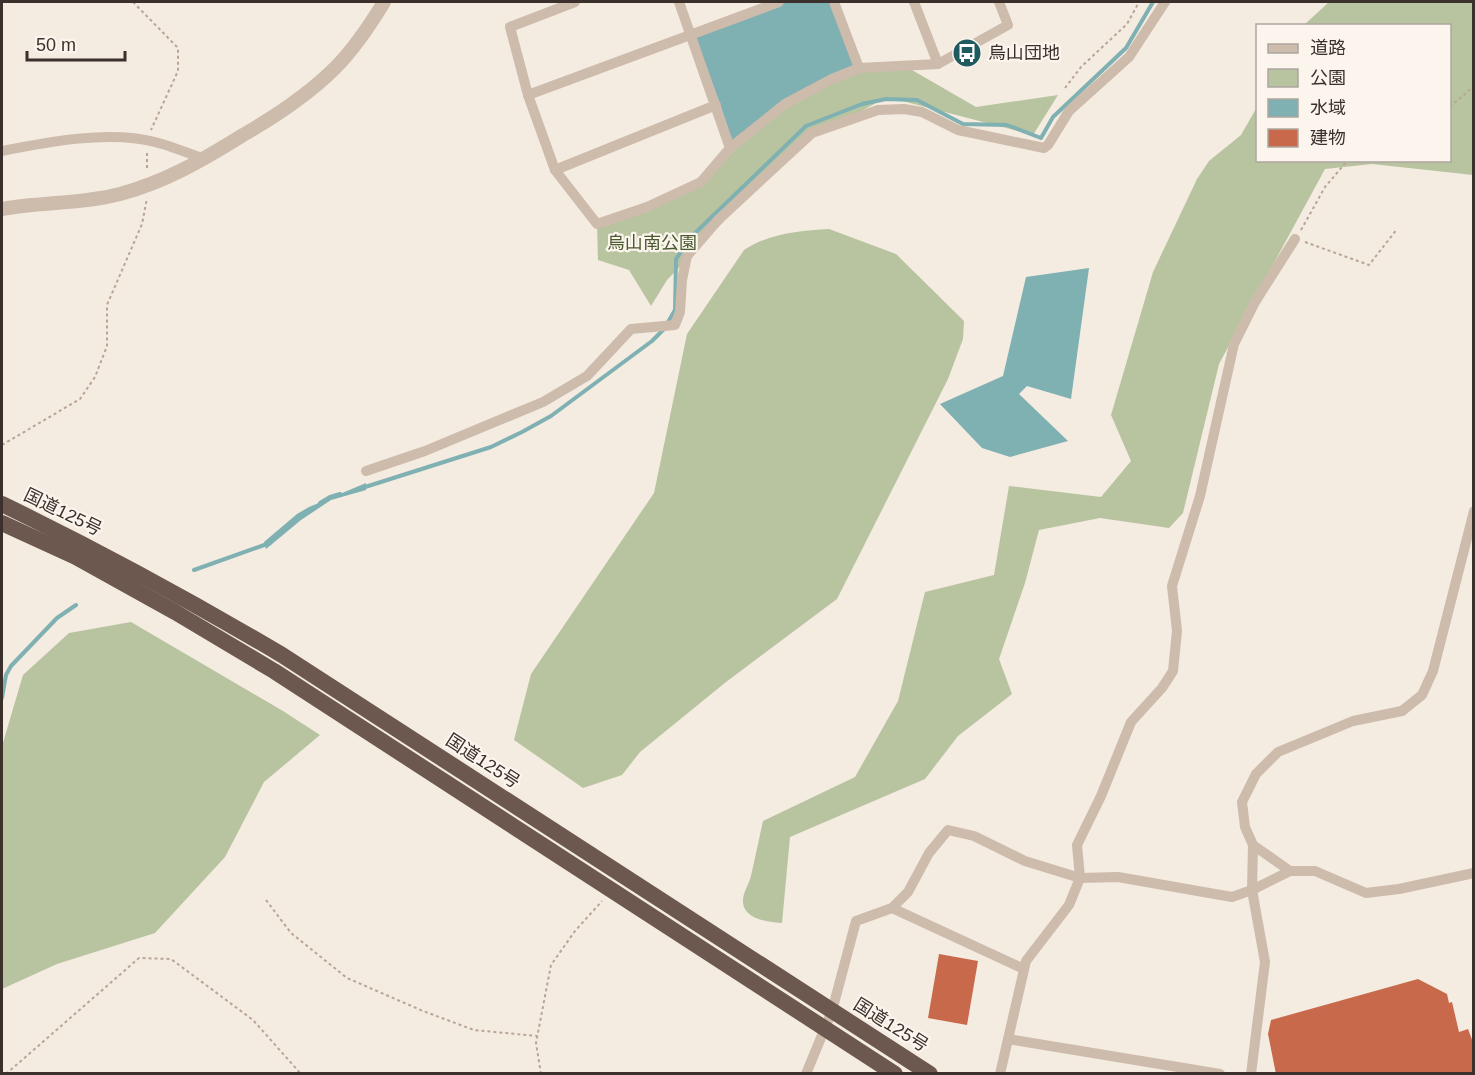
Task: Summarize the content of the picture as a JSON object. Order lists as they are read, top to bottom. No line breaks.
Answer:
{"streets":{"highway":["国道125号"]},"parks":["烏山南公園"],"places":{"bus stop":["烏山団地"]},"legend":["道路","公園","水域","建物"],"scale_bar":"50 m"}
